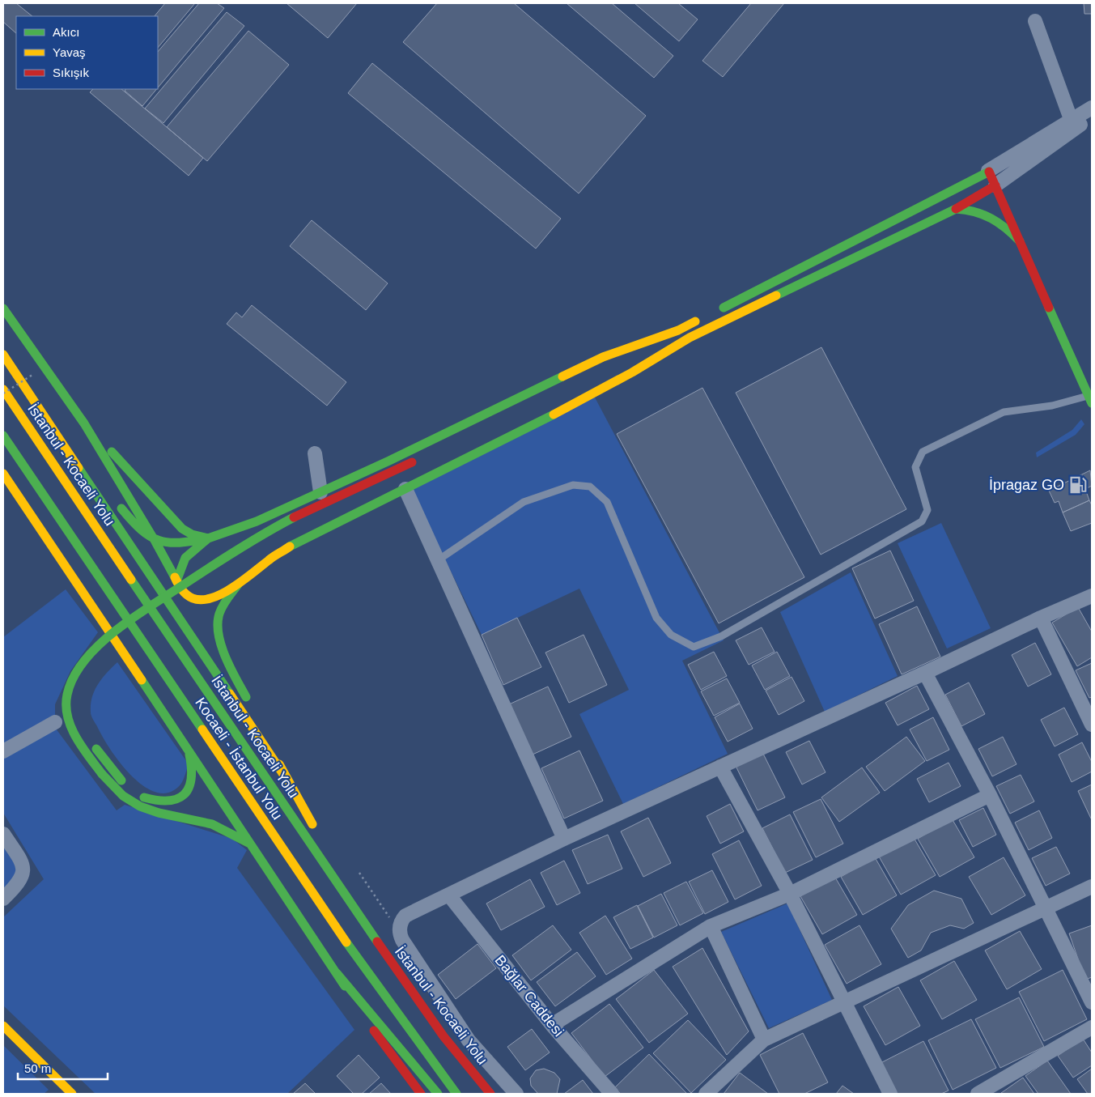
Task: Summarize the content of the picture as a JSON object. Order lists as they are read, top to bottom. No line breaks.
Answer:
{"streets":{"main road":["İstanbul - Kocaeli Yolu","Kocaeli - İstanbul Yolu"],"street":["Bağlar Caddesi"]},"places":{"fuel station":["İpragaz GO"]},"legend":["Akıcı","Yavaş","Sıkışık"],"scale_bar":"50 m"}
